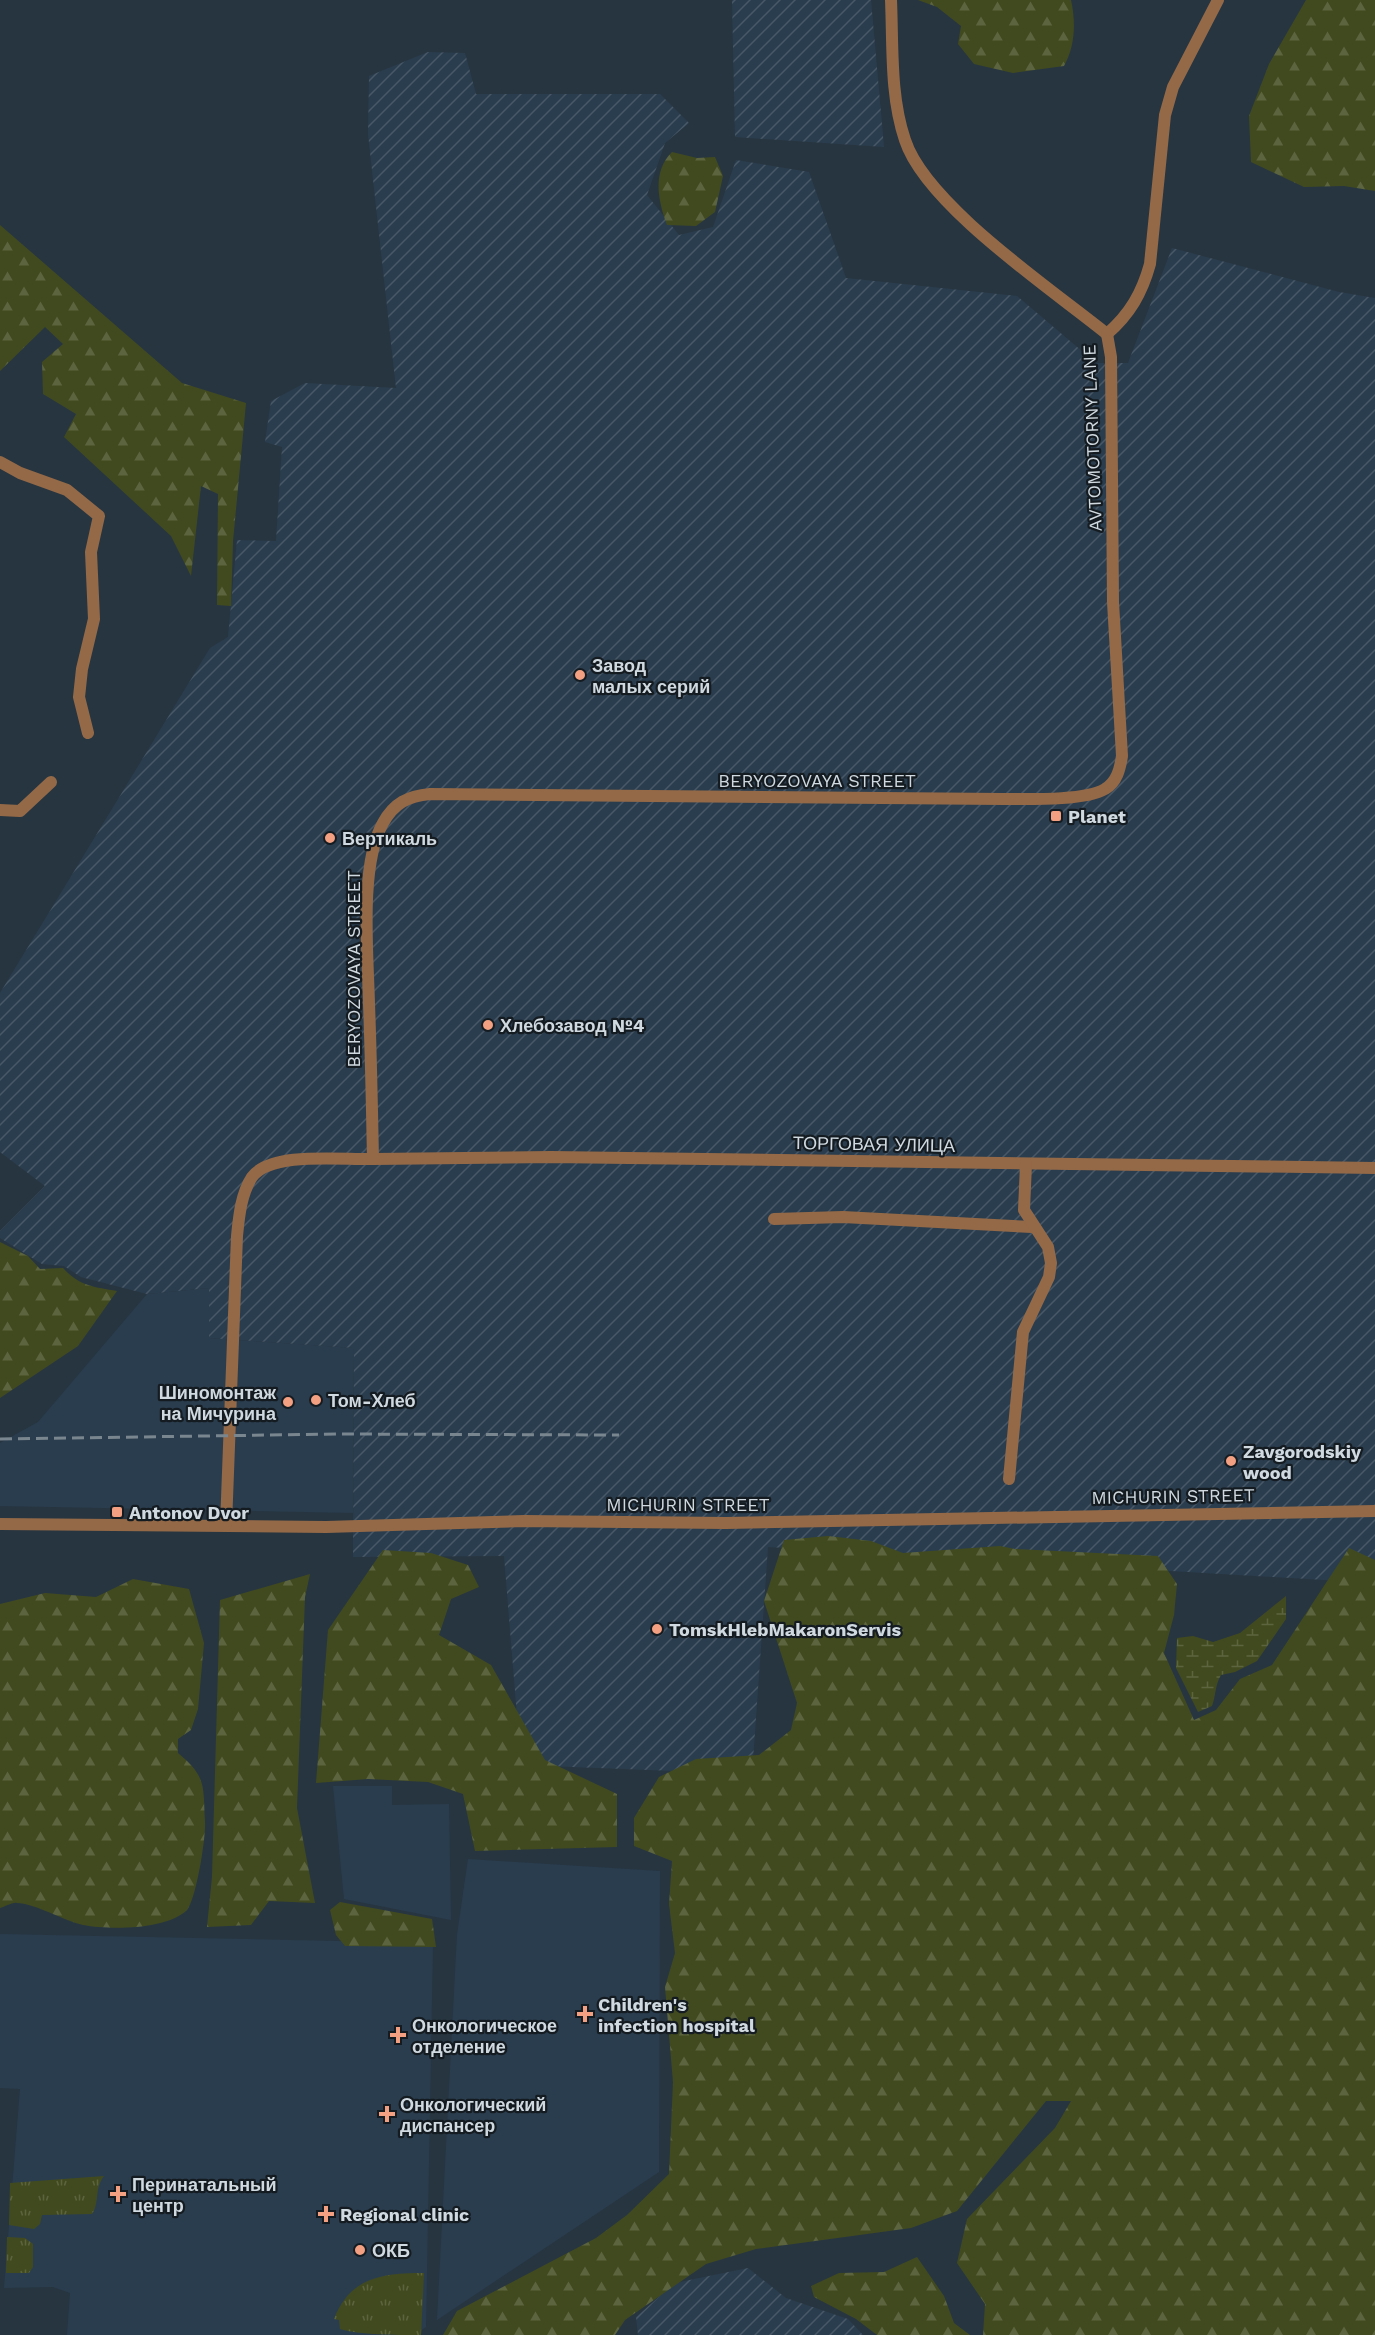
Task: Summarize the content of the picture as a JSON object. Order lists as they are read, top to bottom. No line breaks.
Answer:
{"streets":{"street":["AVTOMOTORNY LANE","BERYOZOVAYA STREET","ТОРГОВАЯ УЛИЦА","MICHURIN STREET"]},"crossings":[["AVTOMOTORNY LANE","BERYOZOVAYA STREET"],["BERYOZOVAYA STREET","ТОРГОВАЯ УЛИЦА"]],"places":{"other":["Завод малых серий","Вертикаль","Хлебозавод №4","Том-Хлеб","Шиномонтаж на Мичурина","Zavgorodskiy wood","TomskHlebMakaronServis","ОКБ"],"transit":["Planet","Antonov Dvor"],"health":["Children's infection hospital","Онкологическое отделение","Онкологический диспансер","Перинатальный центр","Regional clinic"]}}
